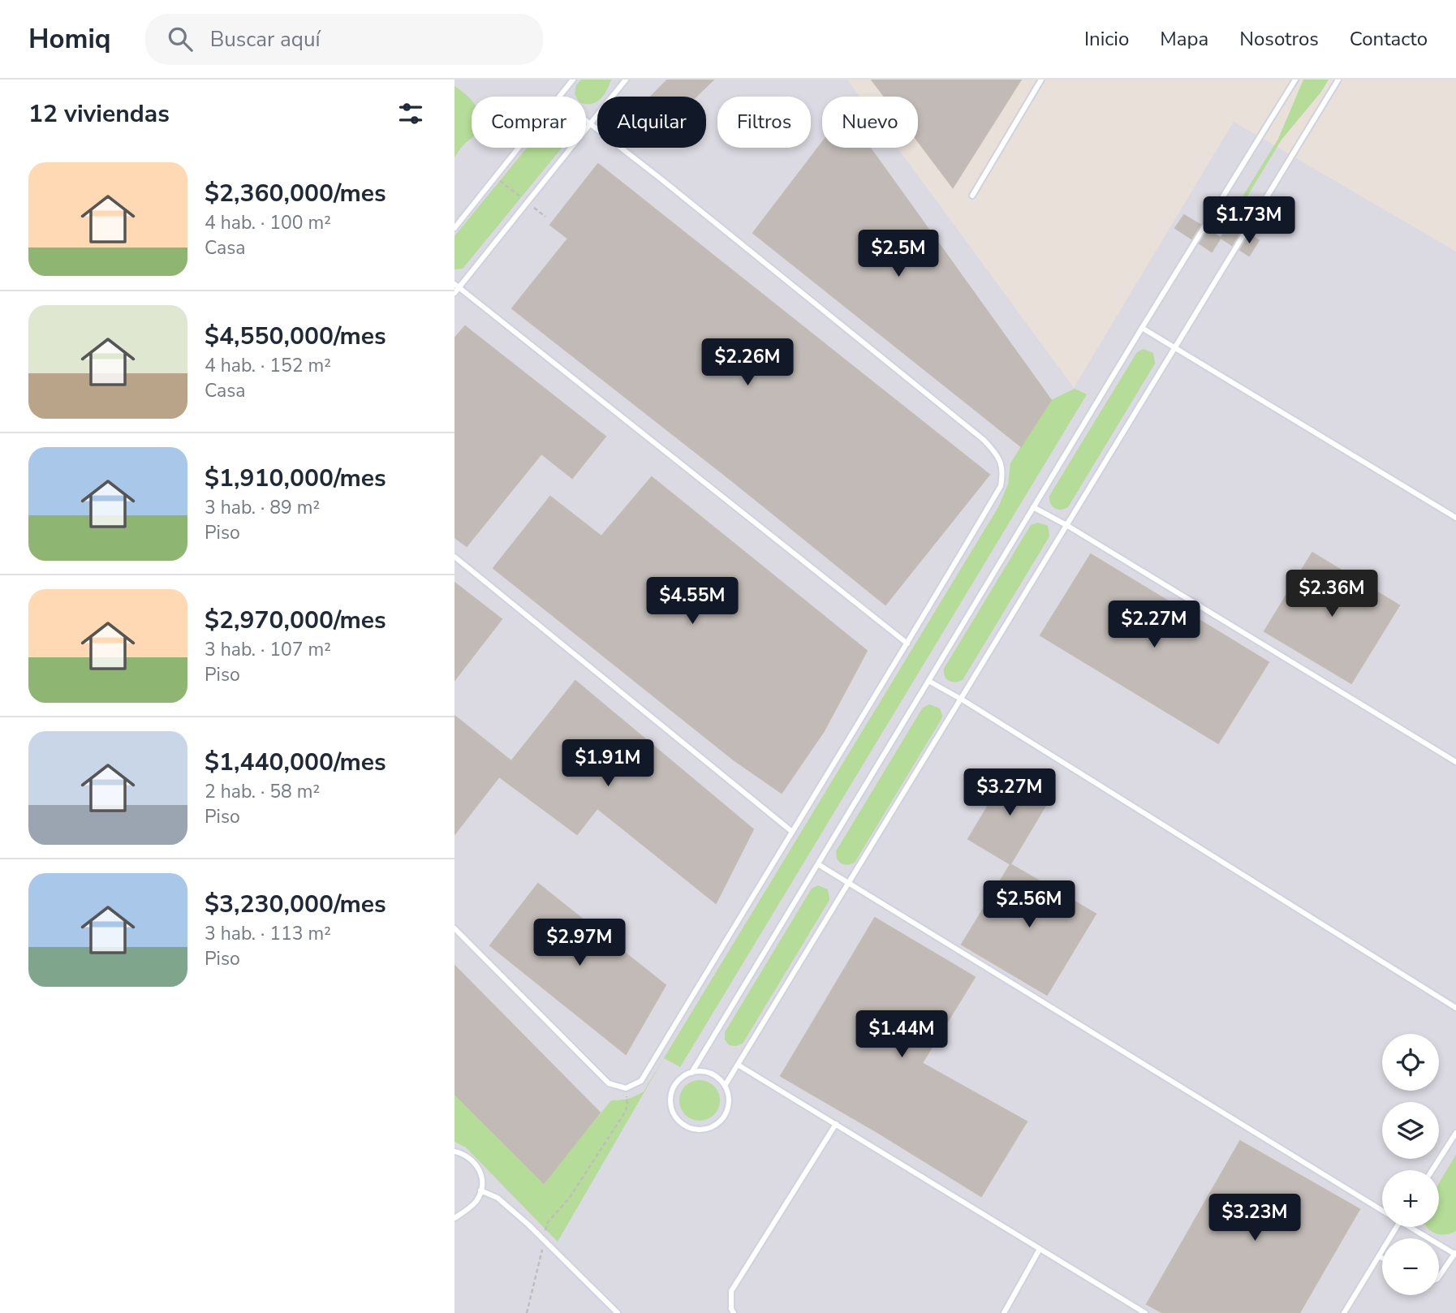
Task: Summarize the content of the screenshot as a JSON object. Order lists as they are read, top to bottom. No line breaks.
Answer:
{"page":{"header":"Homiq","search":"Buscar aquí","nav":["Inicio","Mapa","Nosotros","Contacto"],"heading":"12 viviendas","chip":["Comprar","Alquilar","Filtros","Nuevo"],"list":[{"name":"$2,360,000/mes","note":"4 hab. · 100 m² · Casa"},{"name":"$4,550,000/mes","note":"4 hab. · 152 m² · Casa"},{"name":"$1,910,000/mes","note":"3 hab. · 89 m² · Piso"},{"name":"$2,970,000/mes","note":"3 hab. · 107 m² · Piso"},{"name":"$1,440,000/mes","note":"2 hab. · 58 m² · Piso"},{"name":"$3,230,000/mes","note":"3 hab. · 113 m² · Piso"}],"price":["$1.73M","$2.5M","$2.26M","$2.36M","$4.55M","$2.27M","$1.91M","$3.27M","$2.56M","$2.97M","$1.44M","$3.23M"],"map_buttons":["+","−"]}}
